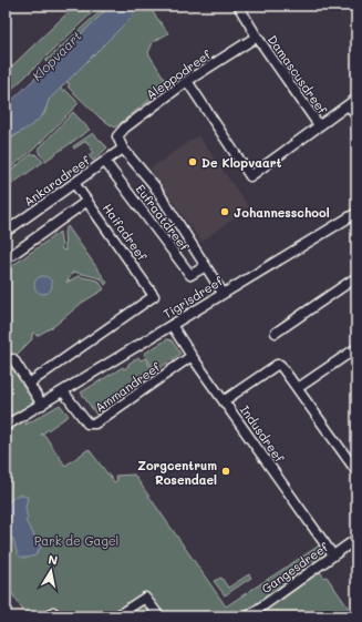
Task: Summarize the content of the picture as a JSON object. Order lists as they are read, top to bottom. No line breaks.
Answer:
{"streets":{"street":["Aleppodreef","Damascusdreef","Ankaradreef","Eufraatdreef","Haifadreef","Tigrisdreef","Ammandreef","Indusdreef","Gangesdreef"]},"crossings":[["Aleppodreef","Damascusdreef"],["Aleppodreef","Eufraatdreef"],["Ankaradreef","Eufraatdreef"],["Ankaradreef","Haifadreef"],["Eufraatdreef","Tigrisdreef"],["Haifadreef","Tigrisdreef"],["Tigrisdreef","Ammandreef"],["Tigrisdreef","Indusdreef"],["Ammandreef","Indusdreef"],["Indusdreef","Gangesdreef"]],"water":["Klopvaart"],"parks":["Park de Gagel"],"places":["De Klopvaart","Johannesschool","Zorgcentrum Rosendael"],"north":"top"}
